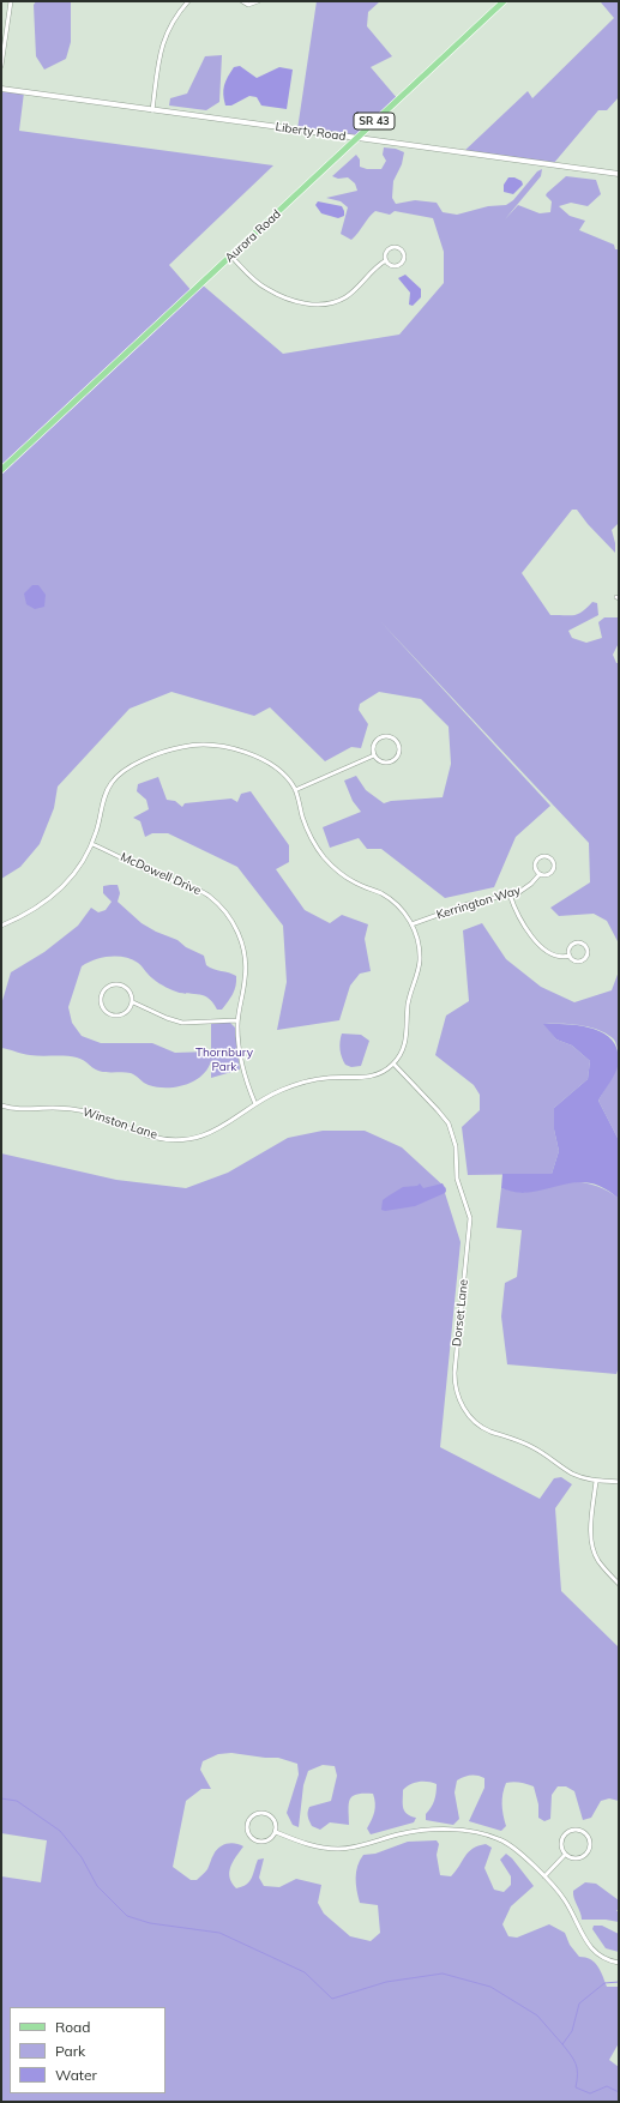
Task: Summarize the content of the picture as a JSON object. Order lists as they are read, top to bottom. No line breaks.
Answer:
{"streets":{"main road":["SR 43","Aurora Road"],"street":["Liberty Road","McDowell Drive","Kerrington Way","Winston Lane","Dorset Lane"]},"crossings":[["Liberty Road","Aurora Road"],["McDowell Drive","Winston Lane"],["Winston Lane","Dorset Lane"]],"parks":["Thornbury Park"],"legend":["Road","Park","Water"]}
